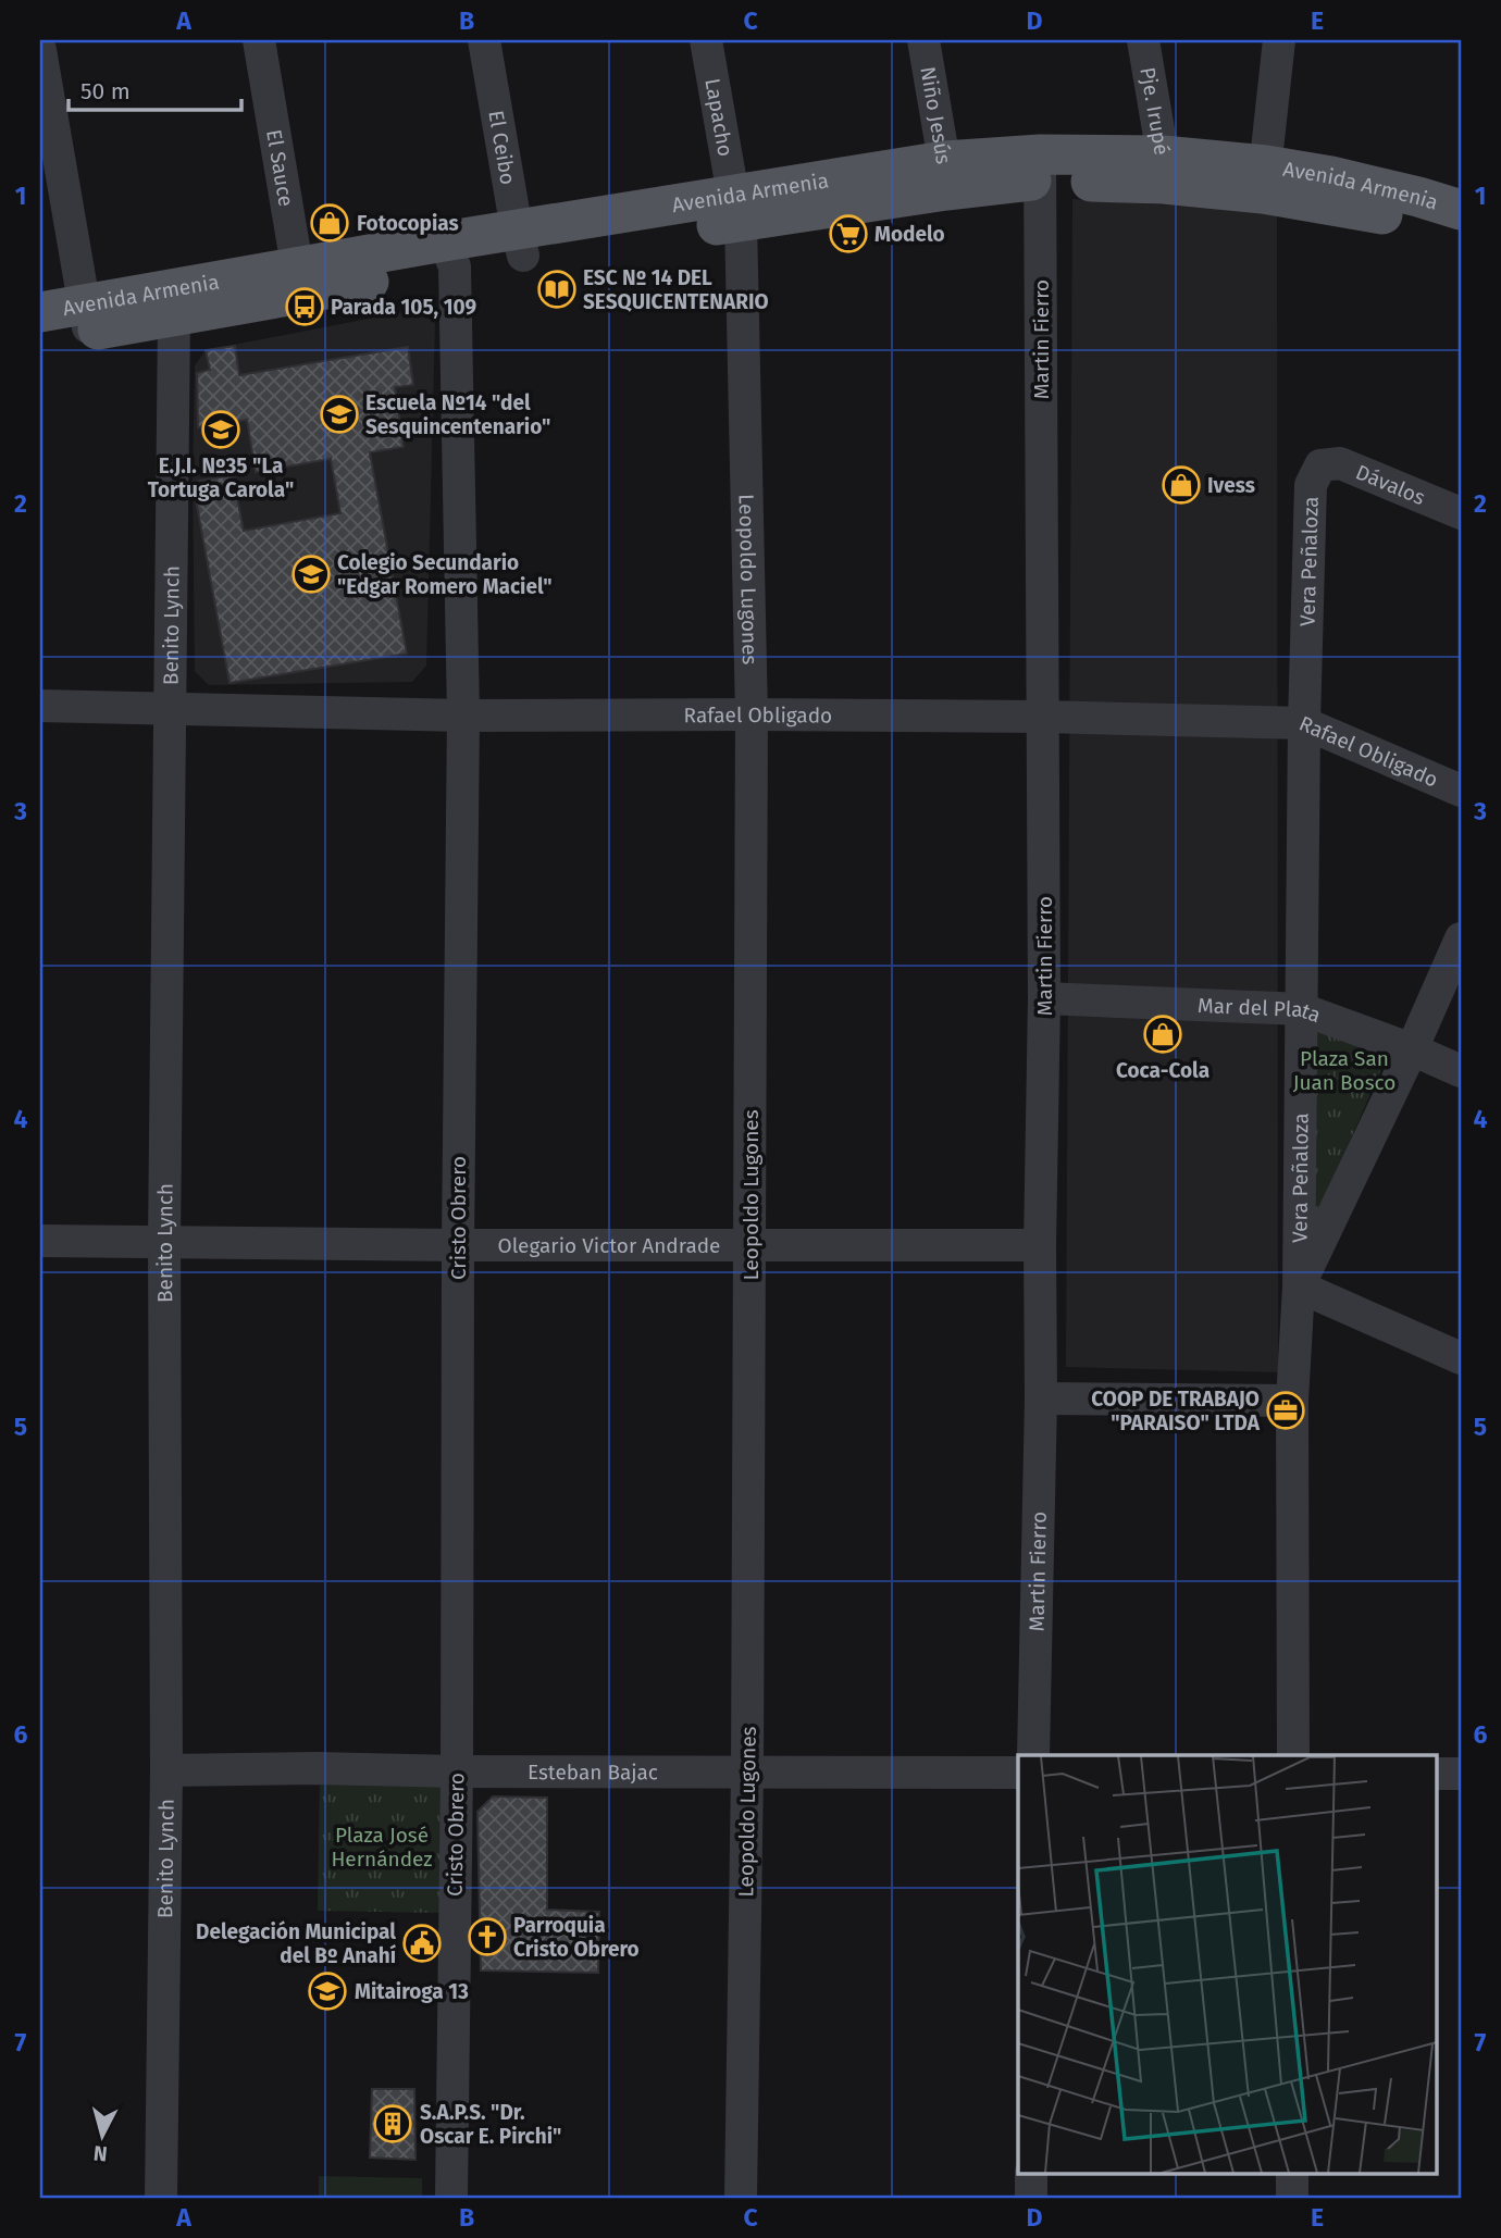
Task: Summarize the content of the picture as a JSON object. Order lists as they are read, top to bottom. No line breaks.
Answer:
{"streets":{"main road":["Avenida Armenia"],"street":["Pje. Irupé","Niño Jesús","Lapacho","El Ceibo","El Sauce","Martin Fierro","Dávalos","Vera Peñaloza","Leopoldo Lugones","Benito Lynch","Rafael Obligado","Mar del Plata","Cristo Obrero","Olegario Victor Andrade","Esteban Bajac"]},"crossings":[["Pje. Irupé","Avenida Armenia"],["Niño Jesús","Avenida Armenia"],["Lapacho","Avenida Armenia"],["Lapacho","Leopoldo Lugones"],["El Ceibo","Avenida Armenia"],["El Sauce","Avenida Armenia"],["Avenida Armenia","Martin Fierro"],["Avenida Armenia","Leopoldo Lugones"],["Avenida Armenia","Benito Lynch"],["Avenida Armenia","Cristo Obrero"],["Martin Fierro","Rafael Obligado"],["Martin Fierro","Mar del Plata"],["Martin Fierro","Olegario Victor Andrade"],["Dávalos","Vera Peñaloza"],["Vera Peñaloza","Rafael Obligado"],["Vera Peñaloza","Mar del Plata"],["Leopoldo Lugones","Rafael Obligado"],["Leopoldo Lugones","Olegario Victor Andrade"],["Leopoldo Lugones","Esteban Bajac"],["Benito Lynch","Rafael Obligado"],["Benito Lynch","Olegario Victor Andrade"],["Benito Lynch","Esteban Bajac"],["Rafael Obligado","Cristo Obrero"],["Cristo Obrero","Olegario Victor Andrade"],["Cristo Obrero","Esteban Bajac"]],"parks":["Plaza San Juan Bosco","Plaza José Hernández"],"places":{"shop":["Fotocopias","Ivess","Coca-Cola"],"supermarket":["Modelo"],"library":["ESC Nº 14 DEL SESQUICENTENARIO"],"bus stop":["Parada 105, 109"],"school or university":["Escuela Nº14 \"del Sesquincentenario\"","E.J.I. Nº35 \"La Tortuga Carola\"","Colegio Secundario \"Edgar Romero Maciel\"","Mitairoga 13"],"office":["COOP DE TRABAJO \"PARAISO\" LTDA"],"church":["Parroquia Cristo Obrero"],"public building":["Delegación Municipal del Bº Anahí"],"building":["S.A.P.S. \"Dr. Oscar E. Pirchi\""]},"scale_bar":"50 m","north":"bottom","grid":{"columns":["A","B","C","D","E"],"rows":["1","2","3","4","5","6","7"]}}
